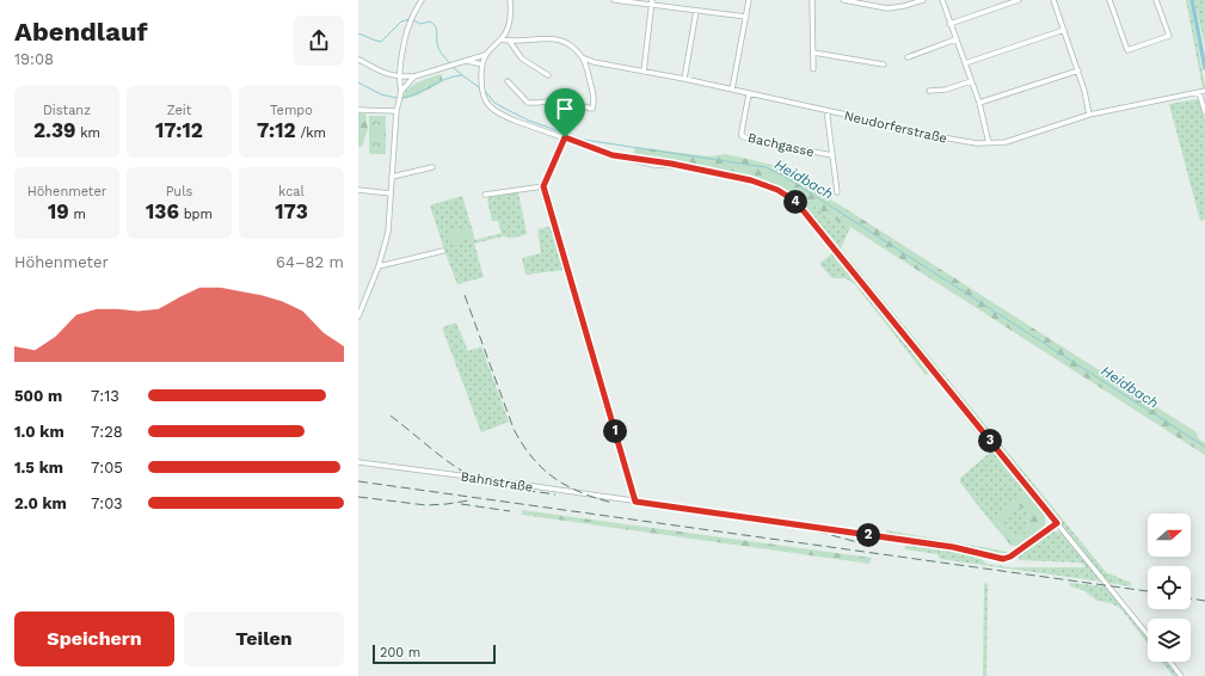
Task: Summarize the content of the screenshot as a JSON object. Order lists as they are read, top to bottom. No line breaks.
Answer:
{"streets":{"street":["Neudorferstraße","Bachgasse","Bahnstraße"]},"crossings":[["Neudorferstraße","Bachgasse"]],"water":["Heidbach"],"scale_bar":"200 m","north":"right","page":{"heading":["Abendlauf","19:08"],"stats":[["Distanz","2.39 km"],["Zeit","17:12"],["Tempo","7:12 /km"],["Höhenmeter","19 m"],["Puls","136 bpm"],["kcal","173"]],"pins":["4","1","3","2"],"chart":["Höhenmeter","64–82 m"],"list":[{"name":"500 m","note":"7:13"},{"name":"1.0 km","note":"7:28"},{"name":"1.5 km","note":"7:05"},{"name":"2.0 km","note":"7:03"}],"buttons":["Speichern","Teilen"],"scale":"200 m"}}
